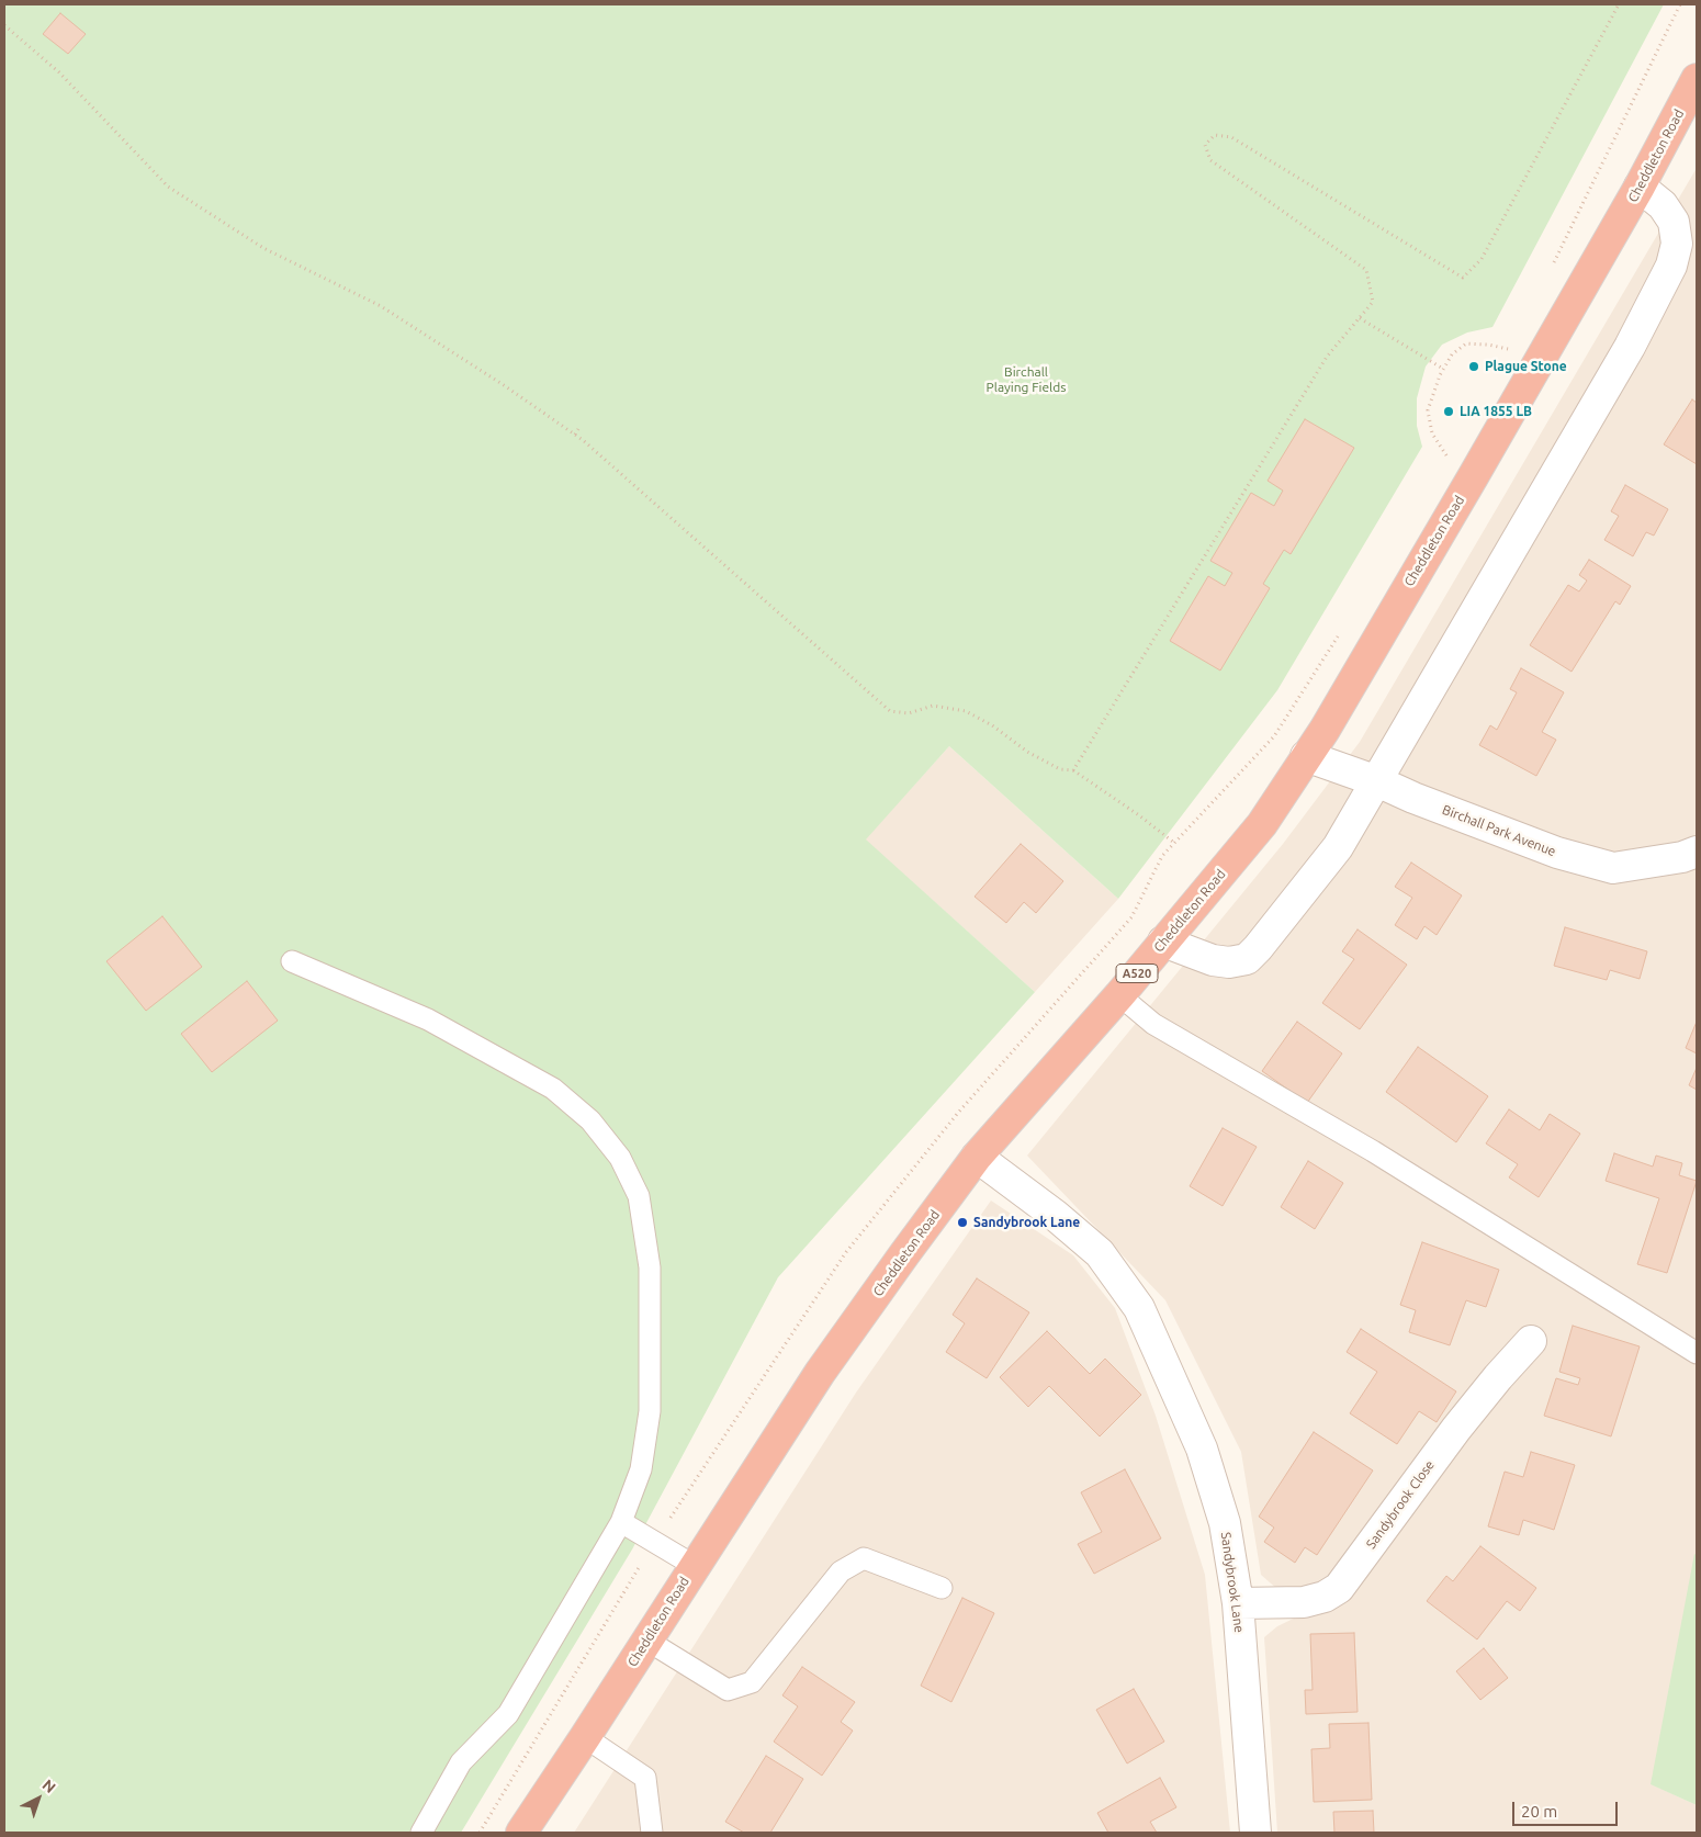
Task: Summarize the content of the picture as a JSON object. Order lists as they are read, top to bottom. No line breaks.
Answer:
{"streets":{"highway":["Cheddleton Road","A520"],"street":["Birchall Park Avenue","Sandybrook Close","Sandybrook Lane"]},"crossings":[["Cheddleton Road","Birchall Park Avenue"],["Cheddleton Road","Sandybrook Lane"],["Sandybrook Close","Sandybrook Lane"]],"parks":["Birchall Playing Fields"],"places":["Plague Stone","LIA 1855 LB","Sandybrook Lane"],"scale_bar":"20 m","north":"top right"}
